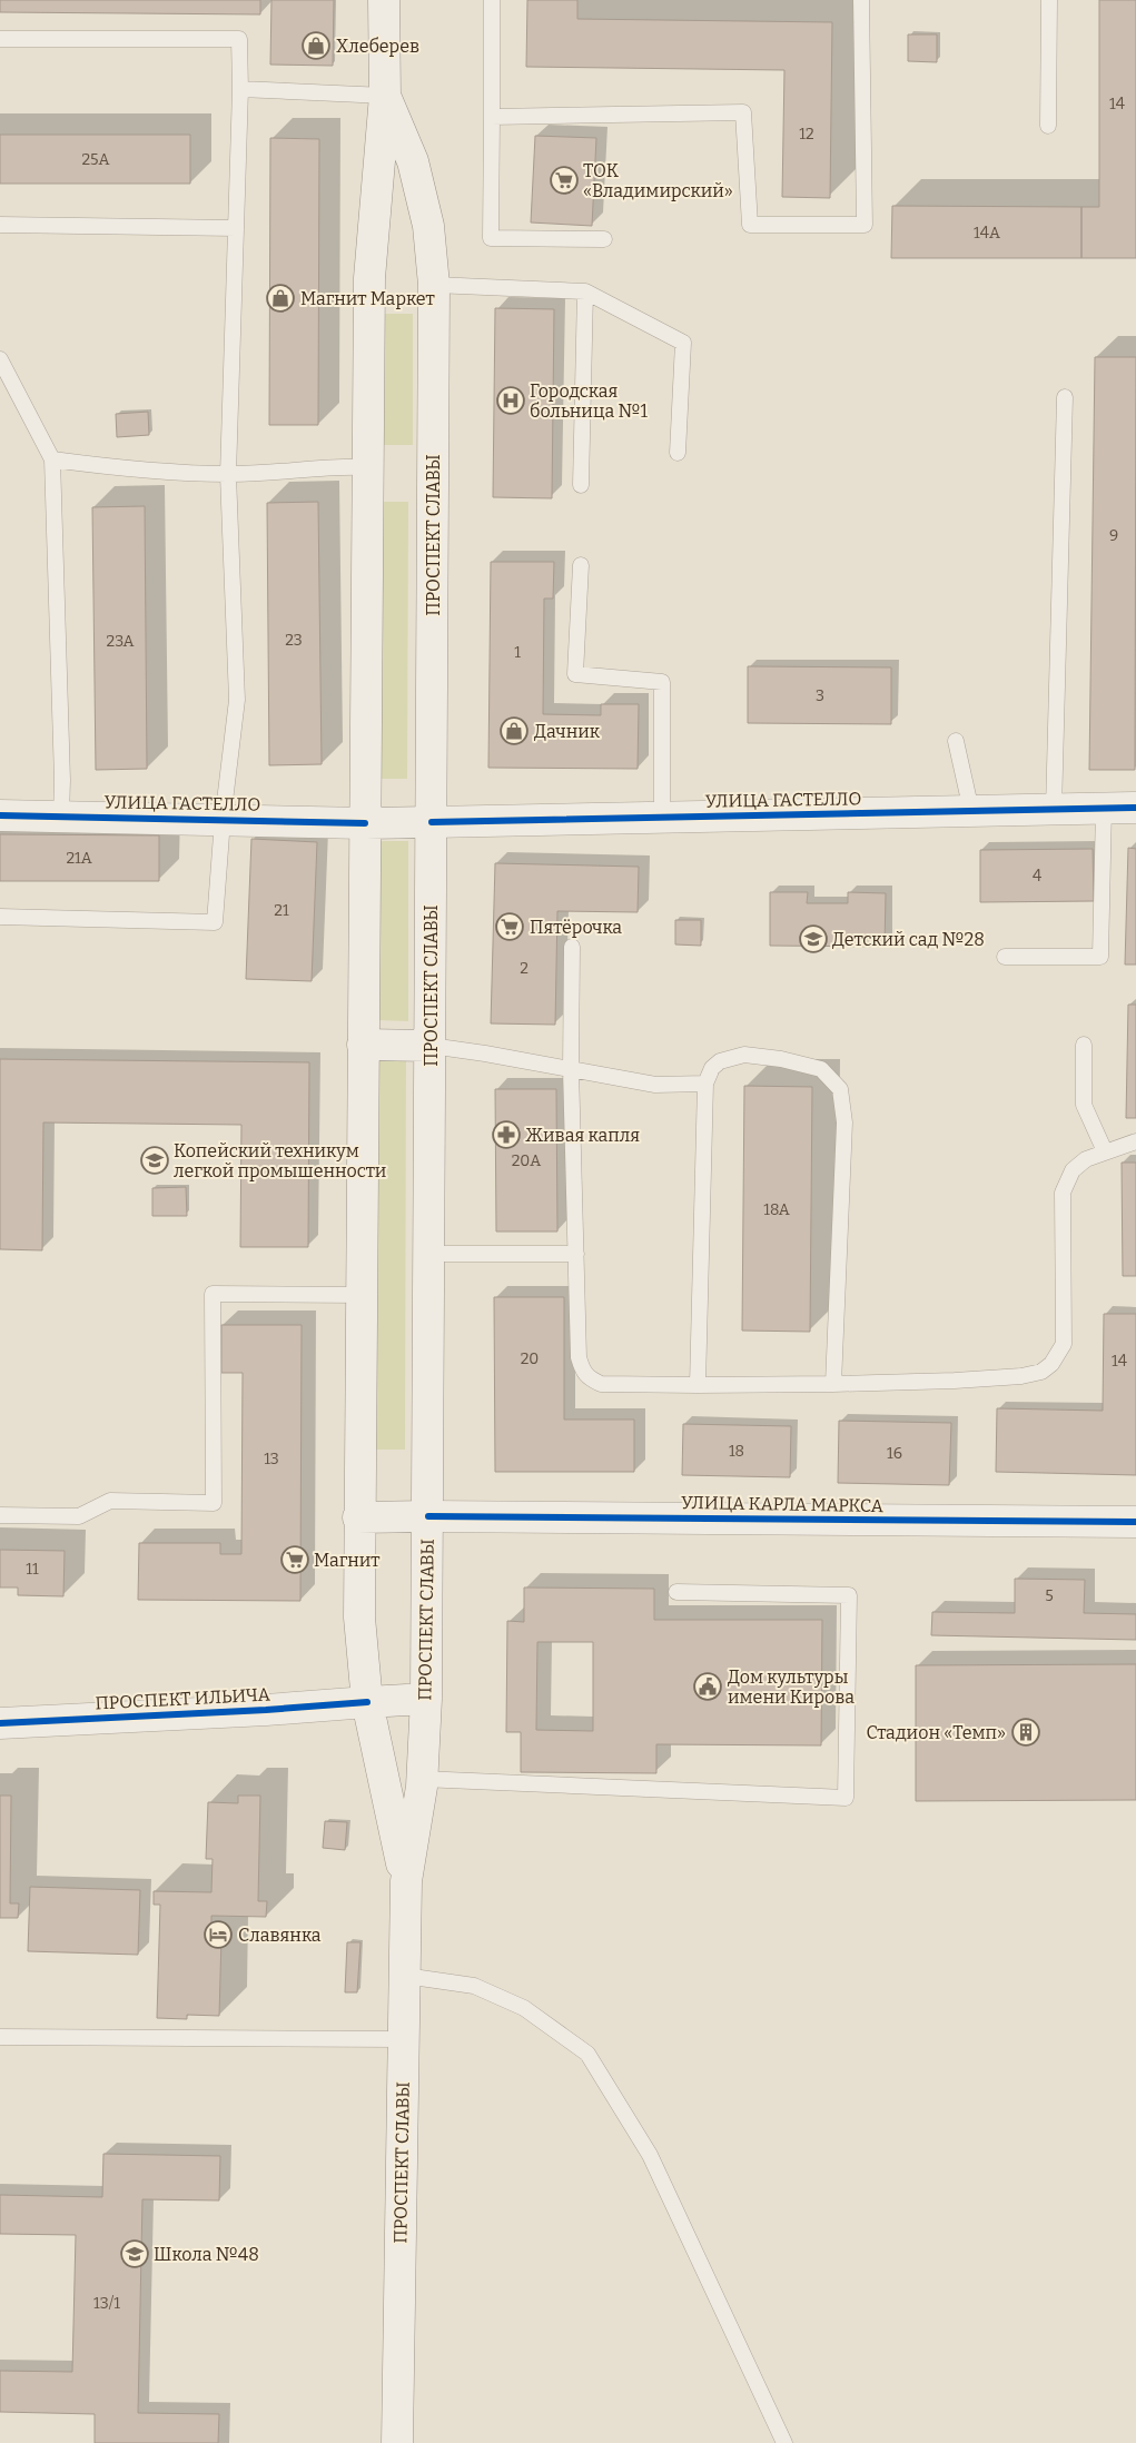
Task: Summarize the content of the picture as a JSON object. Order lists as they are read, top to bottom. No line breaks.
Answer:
{"streets":{"main road":["ПРОСПЕКТ СЛАВЫ","УЛИЦА ГАСТЕЛЛО","УЛИЦА КАРЛА МАРКСА","ПРОСПЕКТ ИЛЬИЧА"]},"crossings":[["ПРОСПЕКТ СЛАВЫ","УЛИЦА ГАСТЕЛЛО"],["ПРОСПЕКТ СЛАВЫ","УЛИЦА КАРЛА МАРКСА"],["ПРОСПЕКТ СЛАВЫ","ПРОСПЕКТ ИЛЬИЧА"]],"places":{"shop":["Хлеберев","Магнит Маркет","Дачник"],"supermarket":["ТОК «Владимирский»","Пятёрочка","Магнит"],"hospital":["Городская больница №1"],"school or university":["Детский сад №28","Копейский техникум легкой промышенности","Школа №48"],"pharmacy":["Живая капля"],"public building":["Дом культуры имени Кирова"],"building":["Стадион «Темп»"],"hotel":["Славянка"]},"house_numbers":["14","12","25А","14А","9","23","23А","1","3","21А","4","21","2","20А","18А","20","14","18","16","13","11","5","13/1"]}
